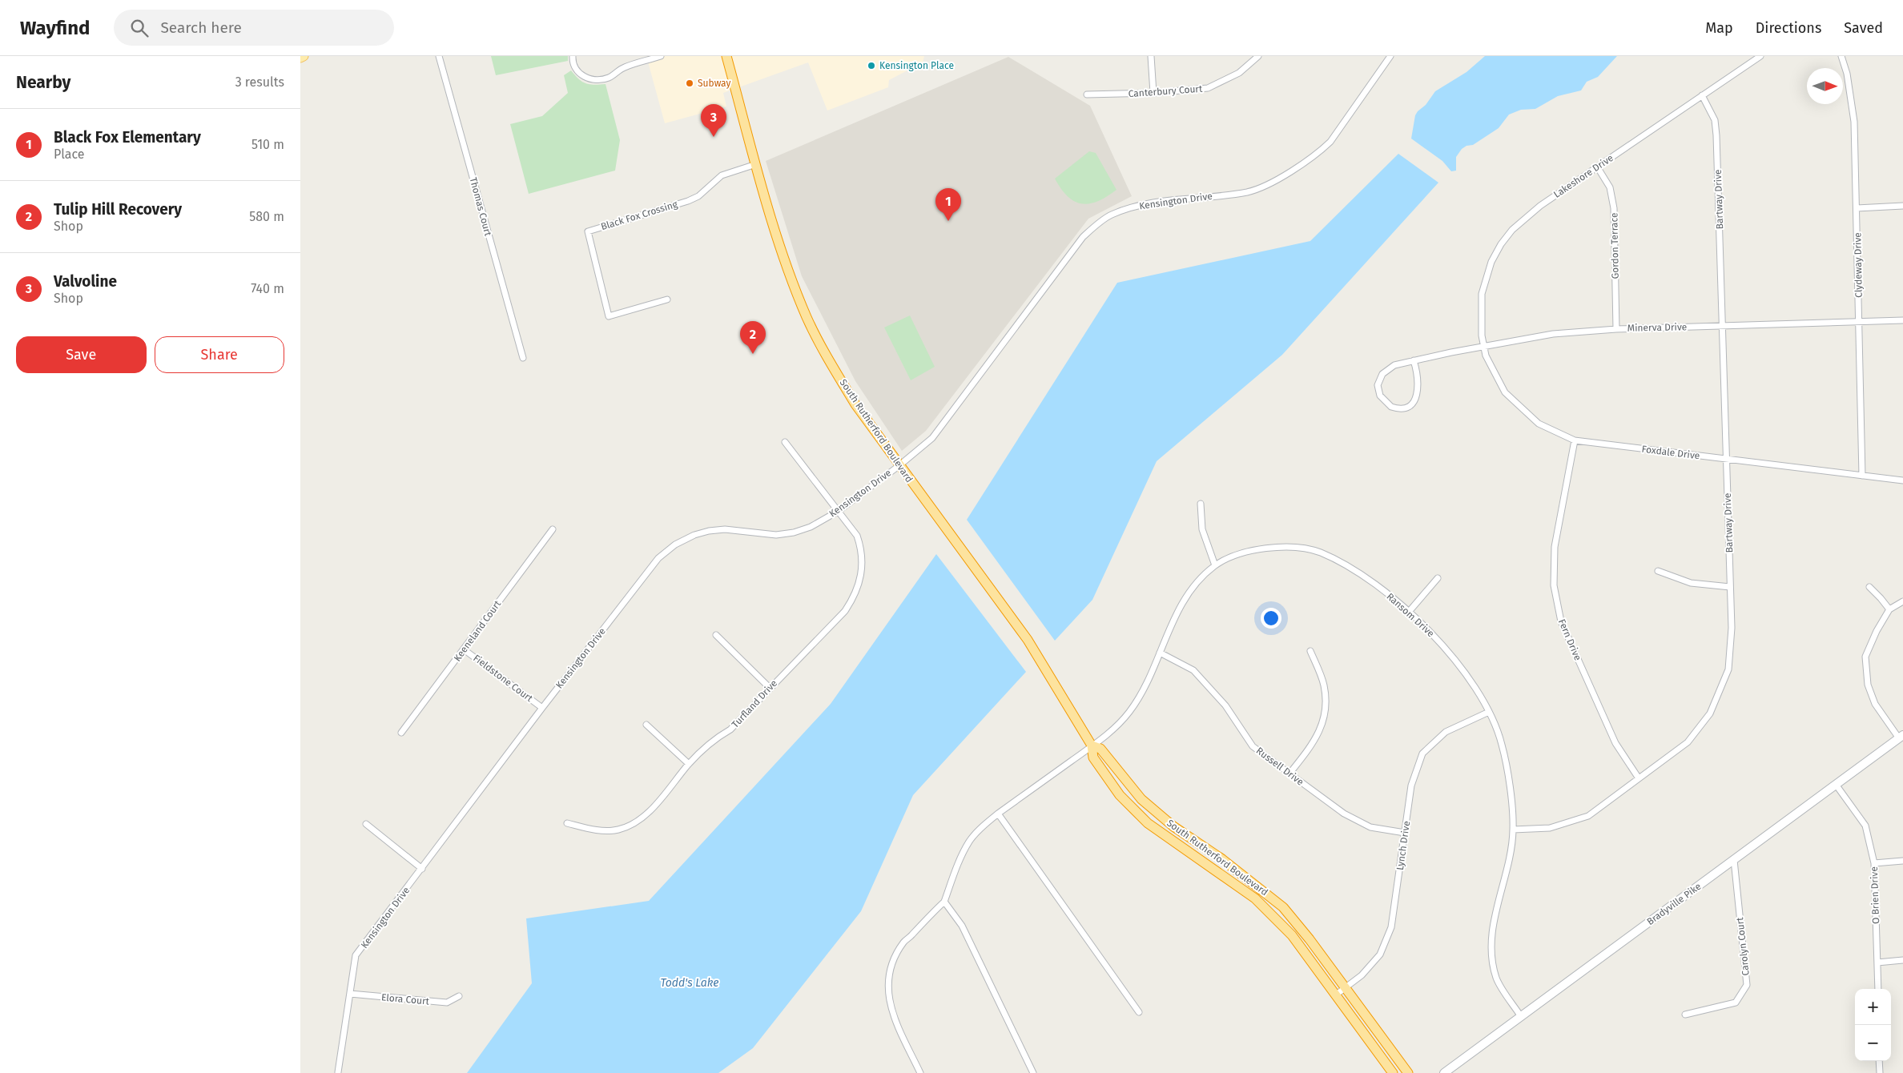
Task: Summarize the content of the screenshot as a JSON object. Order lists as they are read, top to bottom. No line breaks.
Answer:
{"streets":{"highway":["South Rutherford Boulevard"],"main road":["Bradyville Pike"],"street":["Canterbury Court","Lakeshore Drive","Bartway Drive","Kensington Drive","Thomas Court","Black Fox Crossing","Gordon Terrace","Clydeway Drive","Minerva Drive","Foxdale Drive","Ransom Drive","Keeneland Court","Fern Drive","Fieldstone Court","Turfland Drive","Russell Drive","Lynch Drive","O Brien Drive","Carolyn Court","Elora Court"]},"crossings":[["Lakeshore Drive","Bartway Drive"],["Lakeshore Drive","Gordon Terrace"],["Lakeshore Drive","Minerva Drive"],["Lakeshore Drive","Foxdale Drive"],["Bartway Drive","Minerva Drive"],["Bartway Drive","Foxdale Drive"],["Bartway Drive","Ransom Drive"],["Bartway Drive","Fern Drive"],["Kensington Drive","South Rutherford Boulevard"],["Kensington Drive","Fieldstone Court"],["Kensington Drive","Turfland Drive"],["Kensington Drive","Elora Court"],["Black Fox Crossing","South Rutherford Boulevard"],["Gordon Terrace","Minerva Drive"],["Clydeway Drive","Minerva Drive"],["Clydeway Drive","Foxdale Drive"],["Minerva Drive","Foxdale Drive"],["South Rutherford Boulevard","Ransom Drive"],["South Rutherford Boulevard","Lynch Drive"],["Foxdale Drive","Fern Drive"],["Ransom Drive","Russell Drive"],["Ransom Drive","Lynch Drive"],["Ransom Drive","Bradyville Pike"],["Keeneland Court","Fieldstone Court"],["Russell Drive","Lynch Drive"],["O Brien Drive","Bradyville Pike"],["Bradyville Pike","Carolyn Court"]],"water":["Todd's Lake"],"places":["Kensington Place","Subway"],"north":"right","page":{"header":"Wayfind","search":"Search here","nav":["Map","Directions","Saved"],"heading":["Nearby","3 results"],"pins":["3","1","2"],"list":[{"mark":"1","name":"Black Fox Elementary","note":"Place","value":"510 m"},{"mark":"2","name":"Tulip Hill Recovery","note":"Shop","value":"580 m"},{"mark":"3","name":"Valvoline","note":"Shop","value":"740 m"}],"buttons":["Save","Share"],"map_buttons":["+","−"]}}
